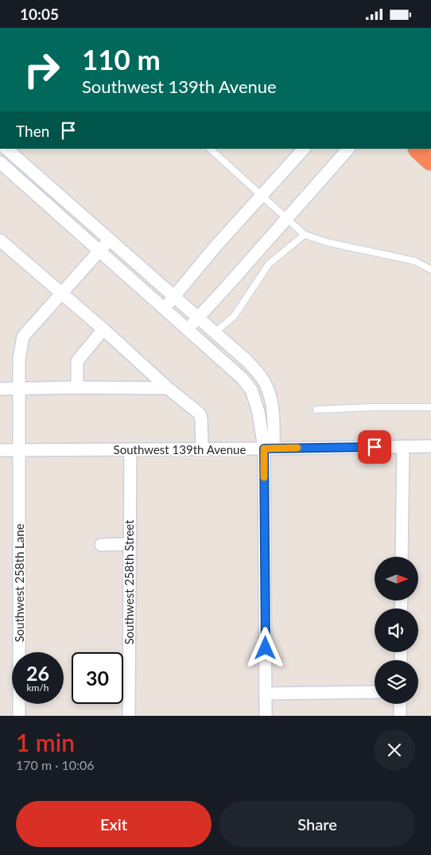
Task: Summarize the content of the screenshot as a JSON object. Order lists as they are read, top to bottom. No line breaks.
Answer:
{"streets":{"street":["Southwest 139th Avenue","Southwest 258th Street","Southwest 258th Lane"]},"crossings":[["Southwest 139th Avenue","Southwest 258th Street"],["Southwest 139th Avenue","Southwest 258th Lane"]],"north":"right","page":{"status":"10:05","turn":["110 m","Southwest 139th Avenue"],"then":"Then","speed":"26 km/h","limit":"30","heading":["1 min","170 m · 10:06"],"buttons":["Exit","Share"]}}
